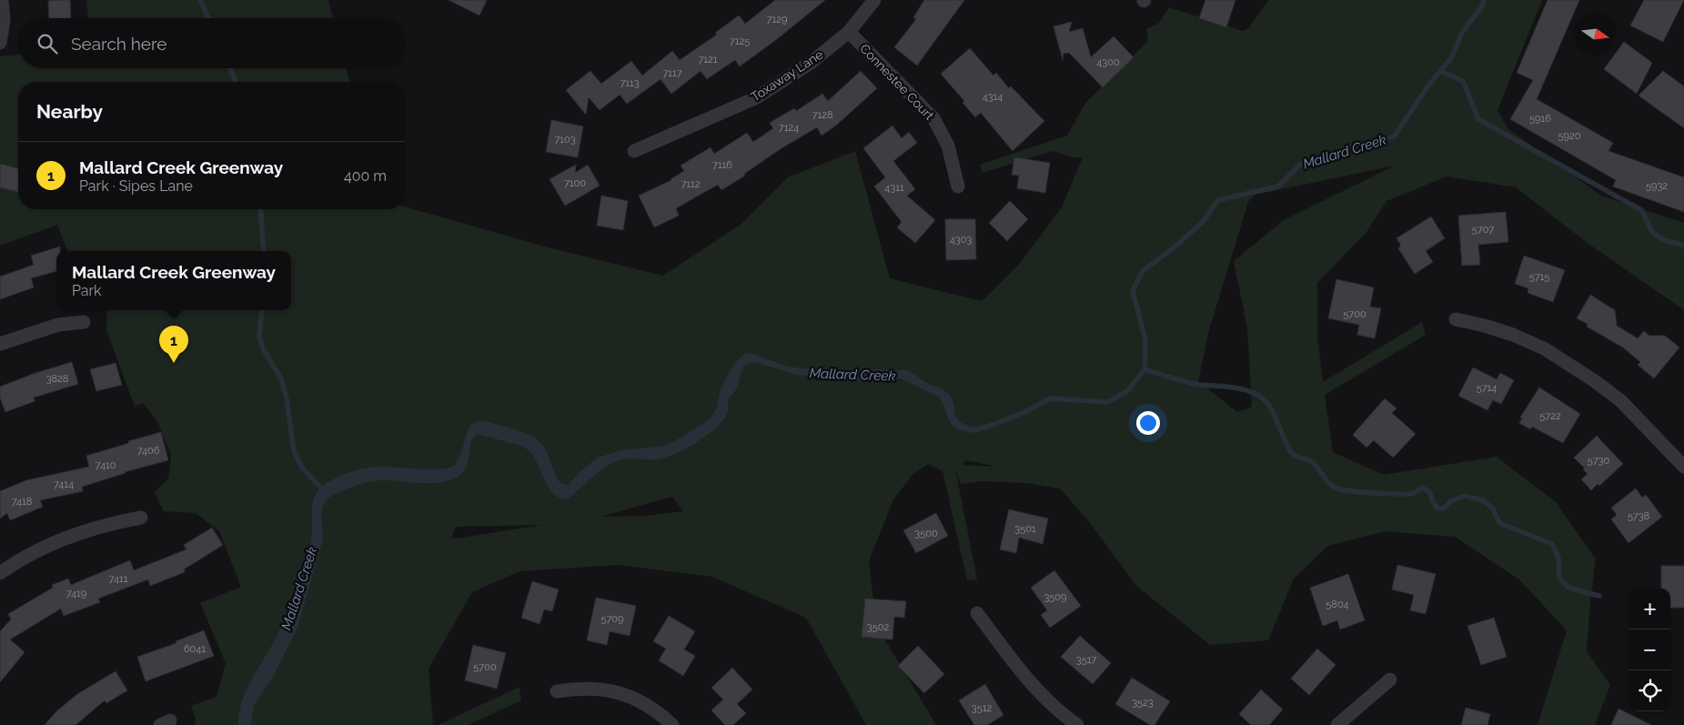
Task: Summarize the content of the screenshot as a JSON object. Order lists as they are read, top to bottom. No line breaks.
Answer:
{"streets":{"street":["Toxaway Lane","Connestee Court"]},"crossings":[["Toxaway Lane","Connestee Court"]],"water":["Mallard Creek"],"house_numbers":["7129","7125","7121","4300","7117","7113","4314","7128","5916","7124","5920","7103","7116","7100","7112","5932","4311","5707","4303","5715","5700","3828","5714","5722","7406","5730","7410","7414","7418","5738","3501","3500","7411","7419","3509","5804","5709","3502","6041","3517","5700","3523","3512"],"north":"right","page":{"search":"Search here","heading":"Nearby","list":[{"mark":"1","name":"Mallard Creek Greenway","note":"Park · Sipes Lane","value":"400 m"}],"popup":["Mallard Creek Greenway","Park"],"pins":"1","map_buttons":["+","−"]}}
